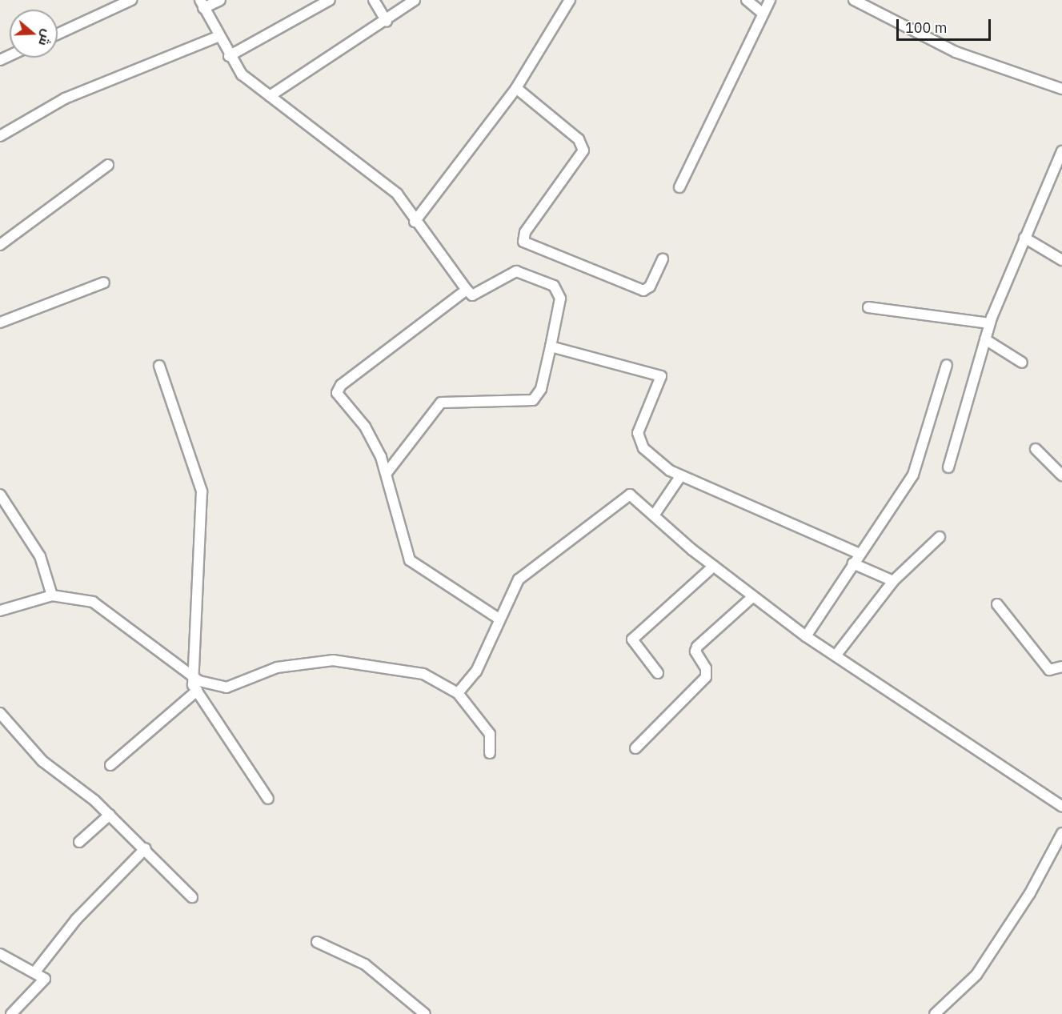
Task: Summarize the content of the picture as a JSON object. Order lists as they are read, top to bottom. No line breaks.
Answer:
{"scale_bar":"100 m","north":"right"}
